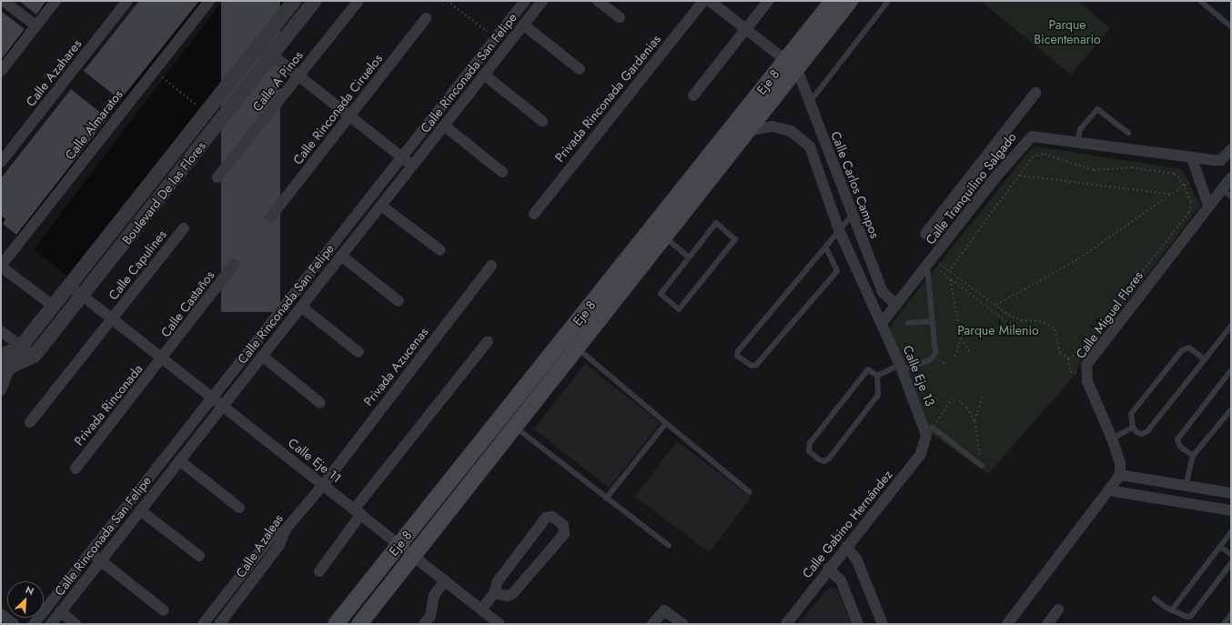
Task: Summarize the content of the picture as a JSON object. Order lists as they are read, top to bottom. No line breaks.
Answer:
{"streets":{"main road":["Eje 8"],"street":["Calle Azahares","Calle Rinconada San Felipe","Calle A Pinos","Privada Rinconada Gardenias","Calle Rinconada Ciruelos","Calle Almaratos","Calle Carlos Campos","Calle Tranquilino Salgado","Boulevard De las Flores","Calle Capulines","Calle Castaños","Calle Miguel Flores","Privada Azucenas","Calle Eje 13","Privada Rinconada","Calle Eje 11","Calle Gabino Hernández","Calle Azaleas"]},"crossings":[["Calle Rinconada San Felipe","Calle Eje 11"],["Eje 8","Calle Carlos Campos"],["Eje 8","Calle Eje 11"],["Calle Carlos Campos","Calle Tranquilino Salgado"],["Calle Tranquilino Salgado","Calle Eje 13"],["Boulevard De las Flores","Calle Eje 11"],["Calle Capulines","Calle Eje 11"],["Calle Castaños","Privada Rinconada"],["Calle Castaños","Calle Eje 11"],["Privada Azucenas","Calle Eje 11"],["Privada Azucenas","Calle Azaleas"],["Calle Eje 13","Calle Gabino Hernández"],["Privada Rinconada","Calle Eje 11"],["Calle Eje 11","Calle Azaleas"]],"parks":["Parque Bicentenario","Parque Milenio"],"north":"top right"}
